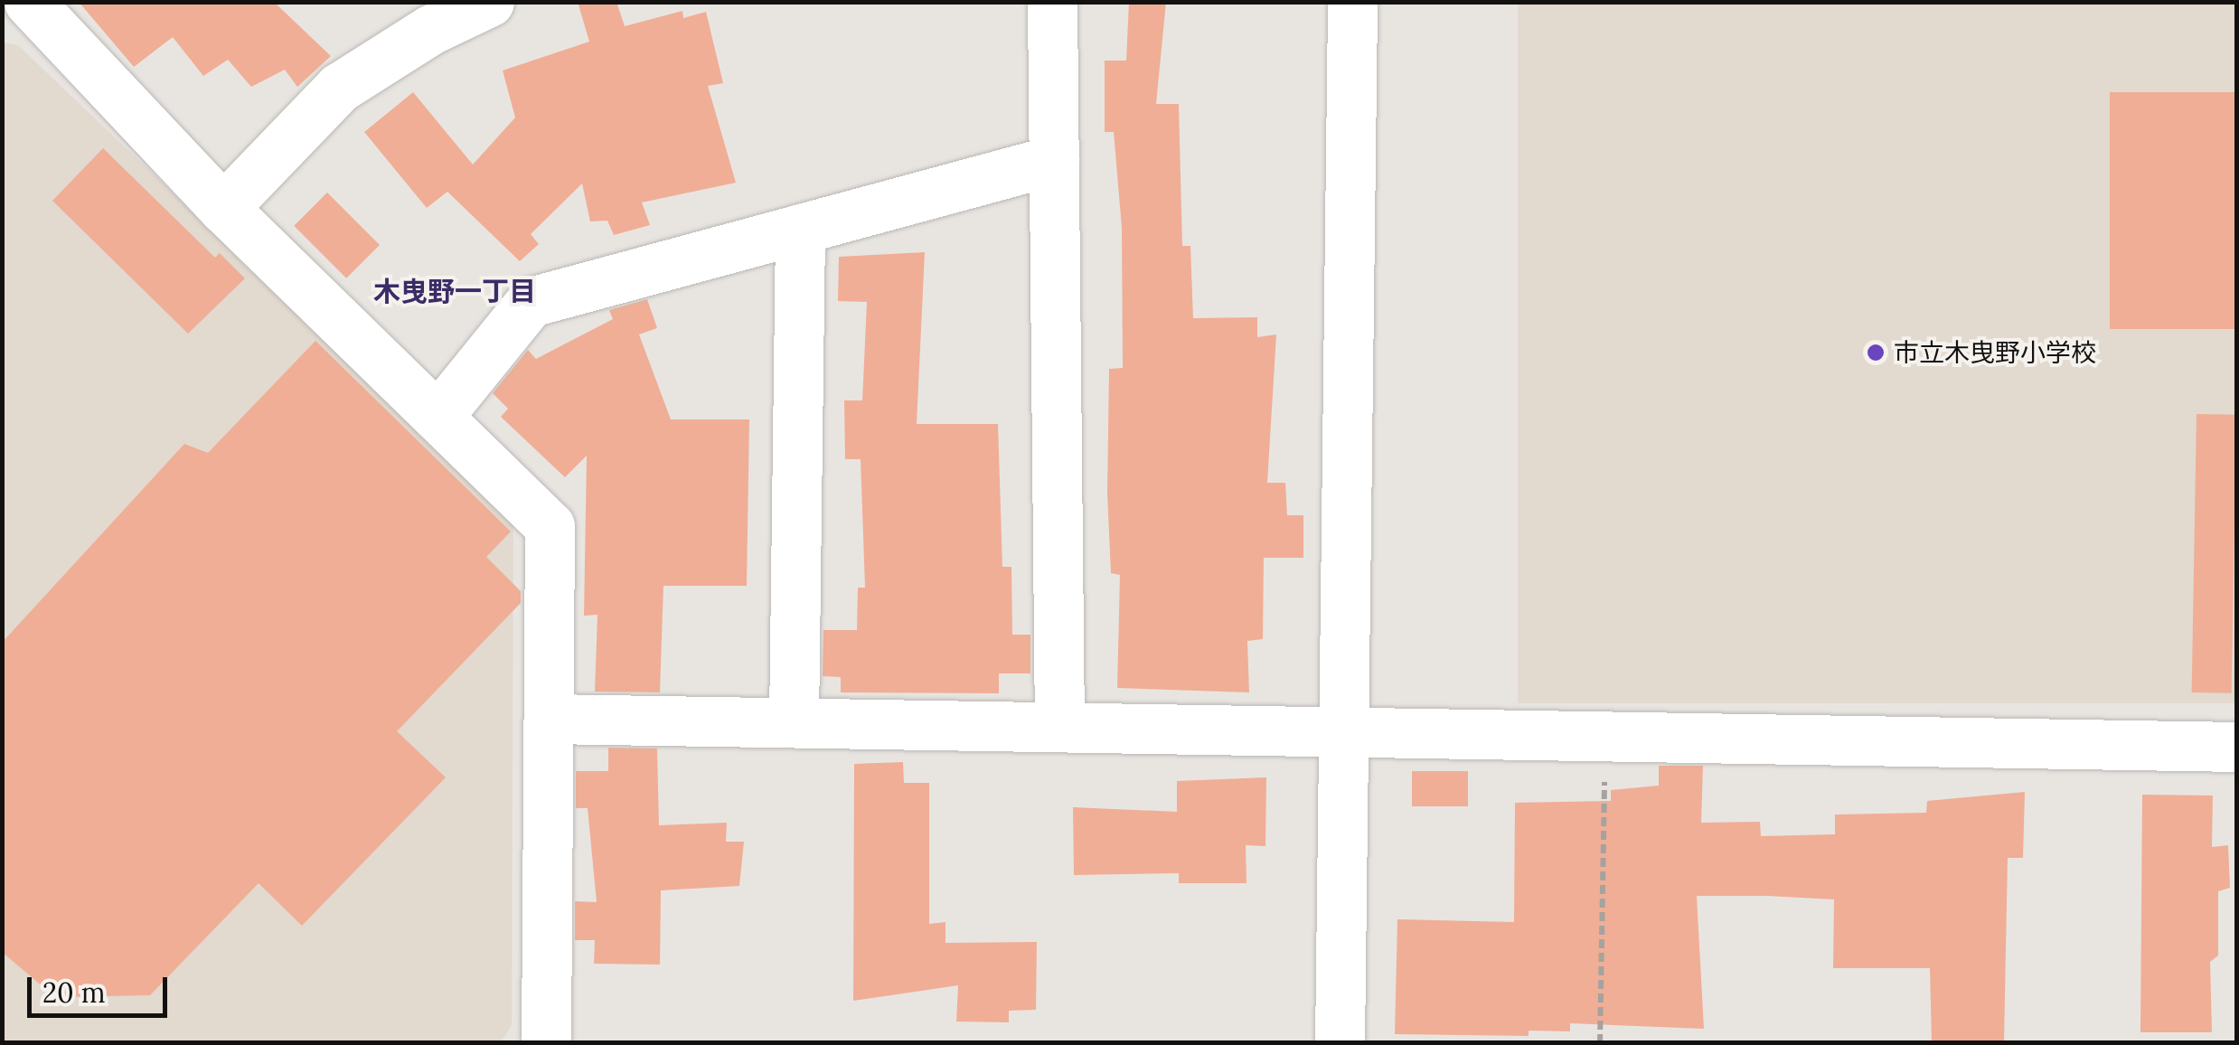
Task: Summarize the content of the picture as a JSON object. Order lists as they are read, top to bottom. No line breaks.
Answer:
{"districts":["木曳野一丁目"],"places":["市立木曳野小学校"],"scale_bar":"20 m"}
